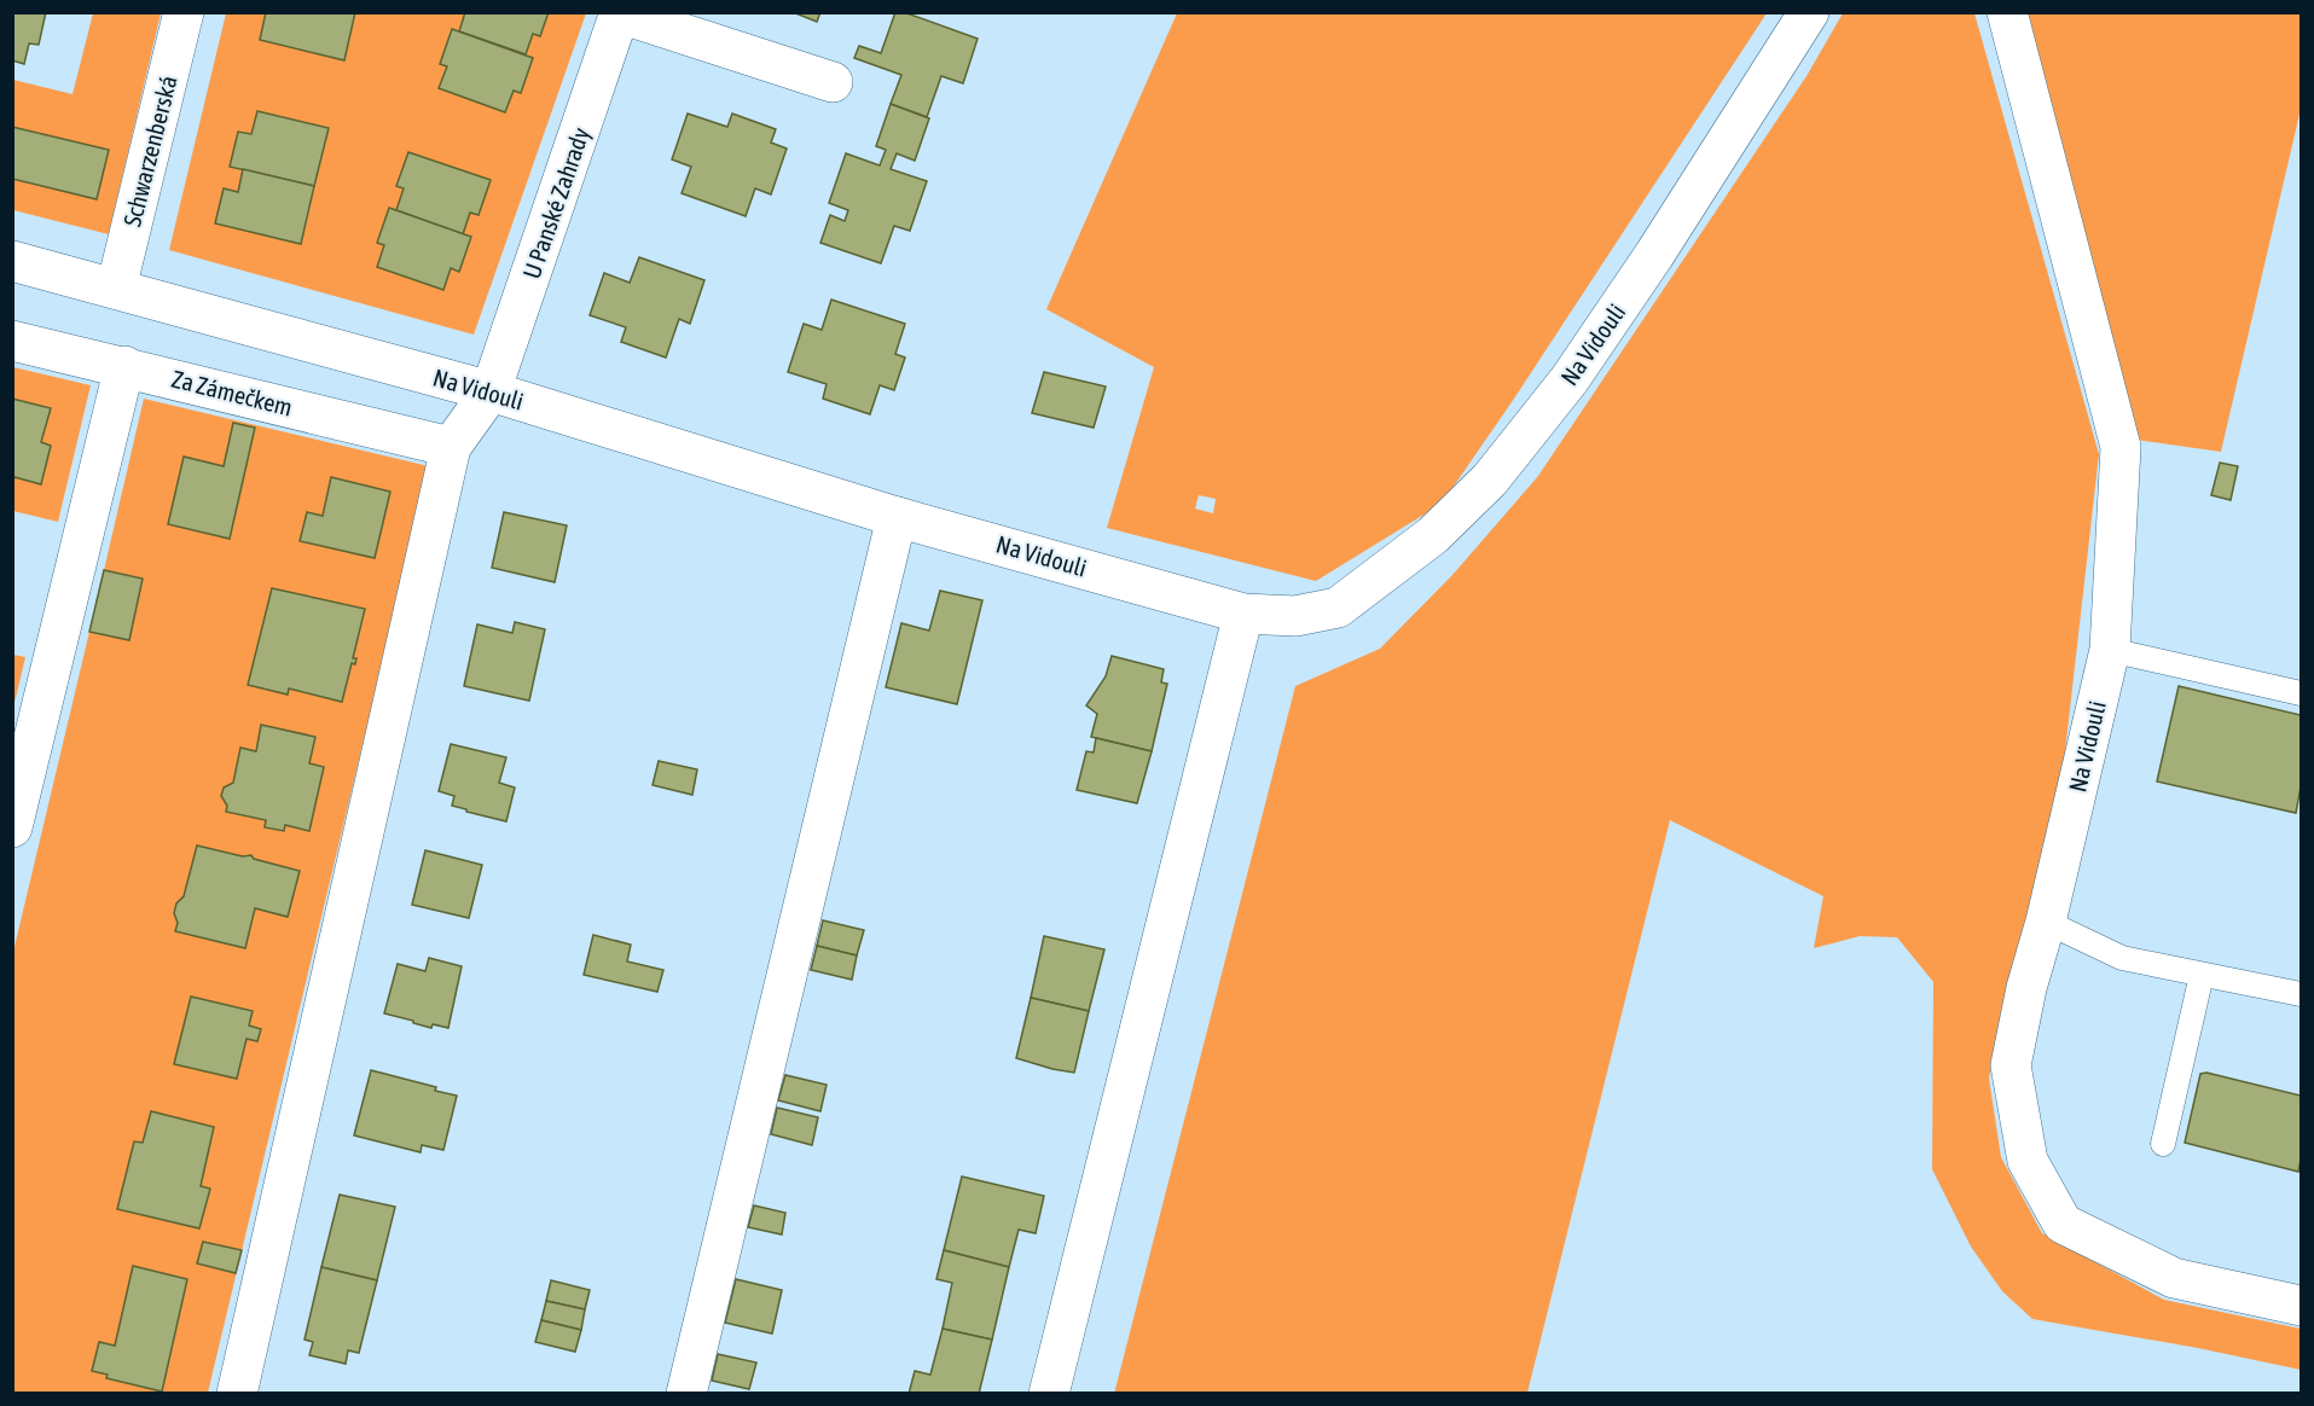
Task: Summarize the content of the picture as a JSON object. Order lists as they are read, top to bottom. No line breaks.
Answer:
{"streets":{"street":["Schwarzenberská","U Panské Zahrady","Na Vidouli","Za Zámečkem"]},"crossings":[["Schwarzenberská","Na Vidouli"],["U Panské Zahrady","Na Vidouli"],["U Panské Zahrady","Za Zámečkem"]]}
